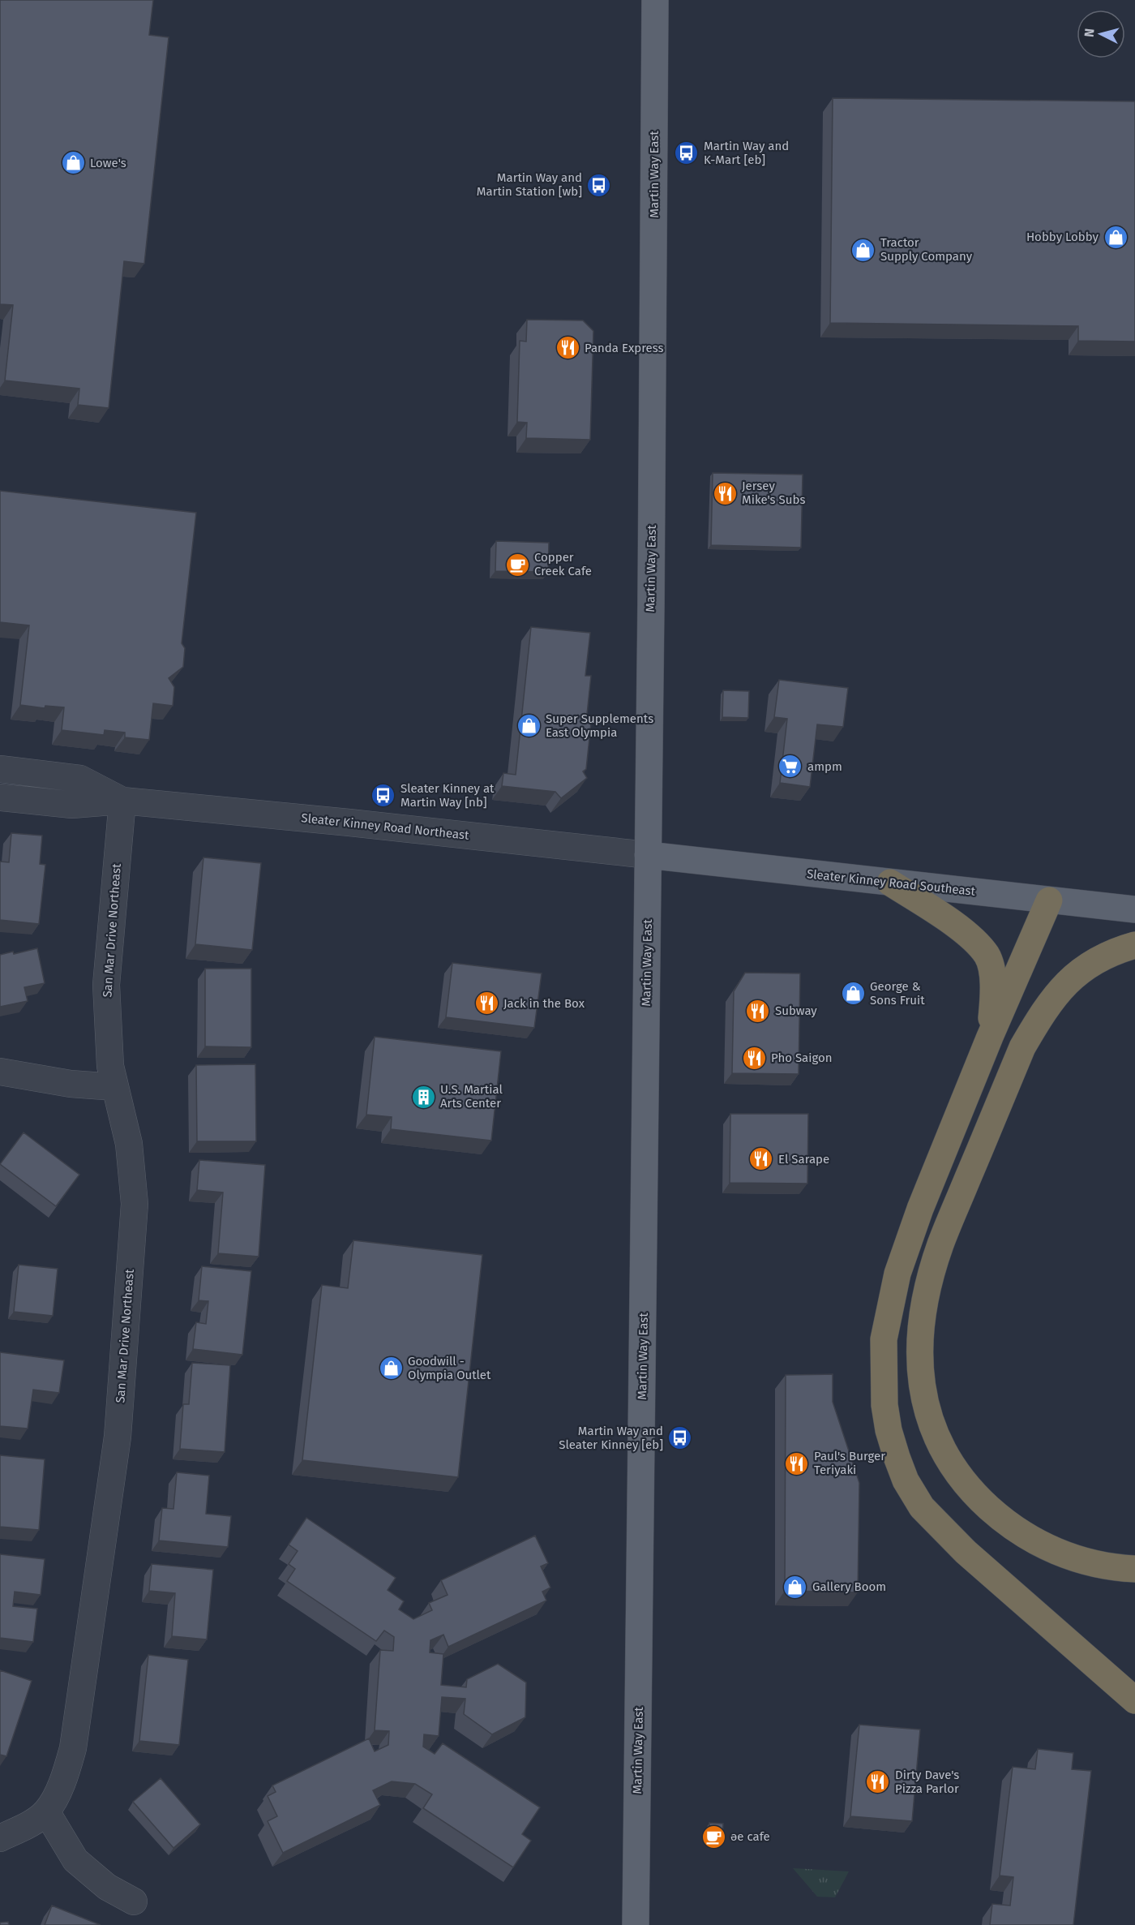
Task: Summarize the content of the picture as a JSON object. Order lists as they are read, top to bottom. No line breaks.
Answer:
{"streets":{"main road":["Martin Way East","Sleater Kinney Road Southeast"],"street":["Sleater Kinney Road Northeast","San Mar Drive Northeast"]},"crossings":[["Martin Way East","Sleater Kinney Road Northeast"],["Martin Way East","Sleater Kinney Road Southeast"],["Sleater Kinney Road Northeast","Sleater Kinney Road Southeast"],["Sleater Kinney Road Northeast","San Mar Drive Northeast"]],"places":{"bus stop":["Martin Way and K-Mart [eb]","Martin Way and Martin Station [wb]","Sleater Kinney at Martin Way [nb]","Martin Way and Sleater Kinney [eb]"],"shop":["Lowe's","Hobby Lobby","Tractor Supply Company","Super Supplements East Olympia","George & Sons Fruit","Goodwill - Olympia Outlet","Gallery Boom"],"restaurant":["Panda Express","Jersey Mike's Subs","Jack in the Box","Subway","Pho Saigon","El Sarape","Paul's Burger Teriyaki","Dirty Dave's Pizza Parlor"],"cafe":["Copper Creek Cafe","əe cafe"],"supermarket":["ampm"],"building":["U.S. Martial Arts Center"]},"north":"left"}
